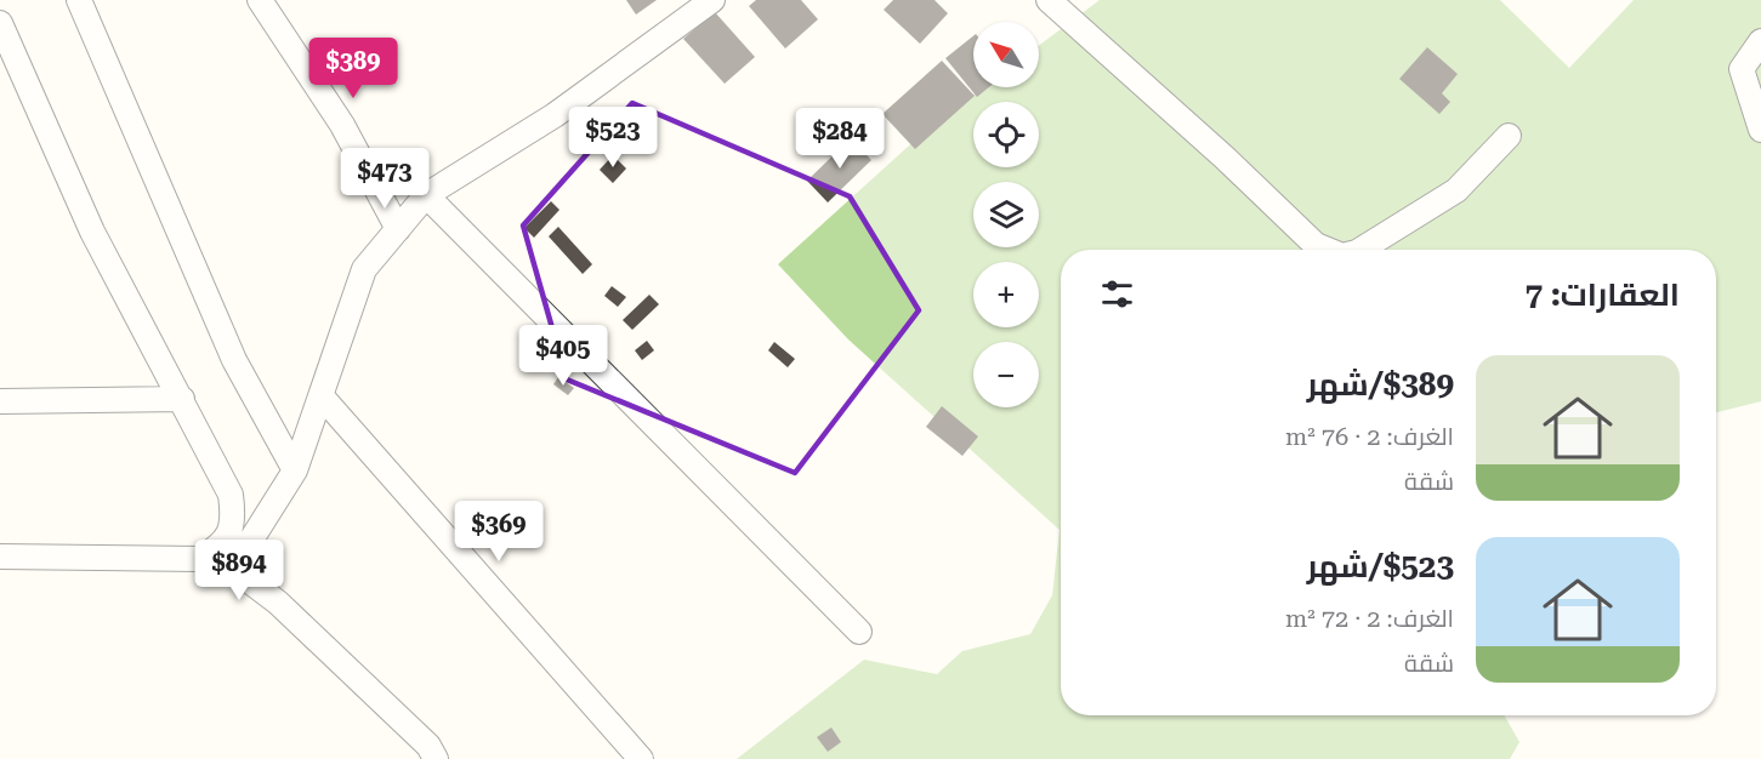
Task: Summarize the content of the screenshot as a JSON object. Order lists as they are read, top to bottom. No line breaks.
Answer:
{"north":"top left","page":{"map_buttons":["+","−"],"price":["$389","$523","$284","$473","$405","$369","$894"],"heading":"العقارات: 7","list":[{"name":"$389/شهر","note":"الغرف: 2 · 76 m² · شقة"},{"name":"$523/شهر","note":"الغرف: 2 · 72 m² · شقة"}]}}
